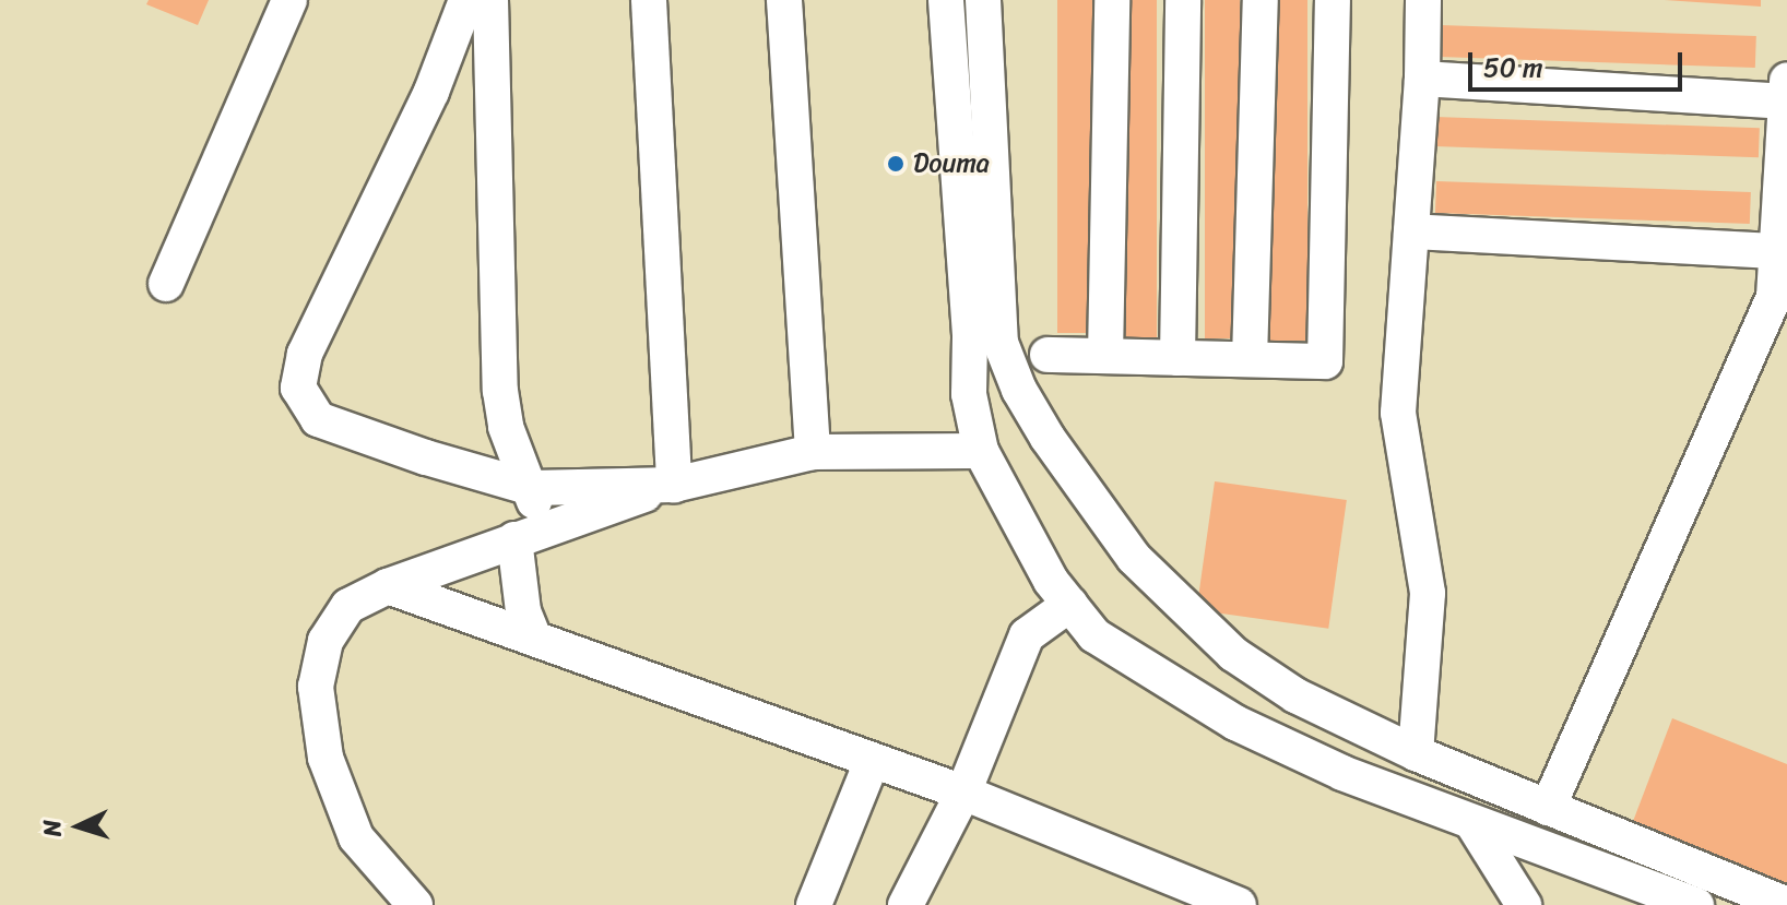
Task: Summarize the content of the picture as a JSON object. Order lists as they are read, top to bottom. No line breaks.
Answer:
{"places":["Douma"],"scale_bar":"50 m","north":"left"}
